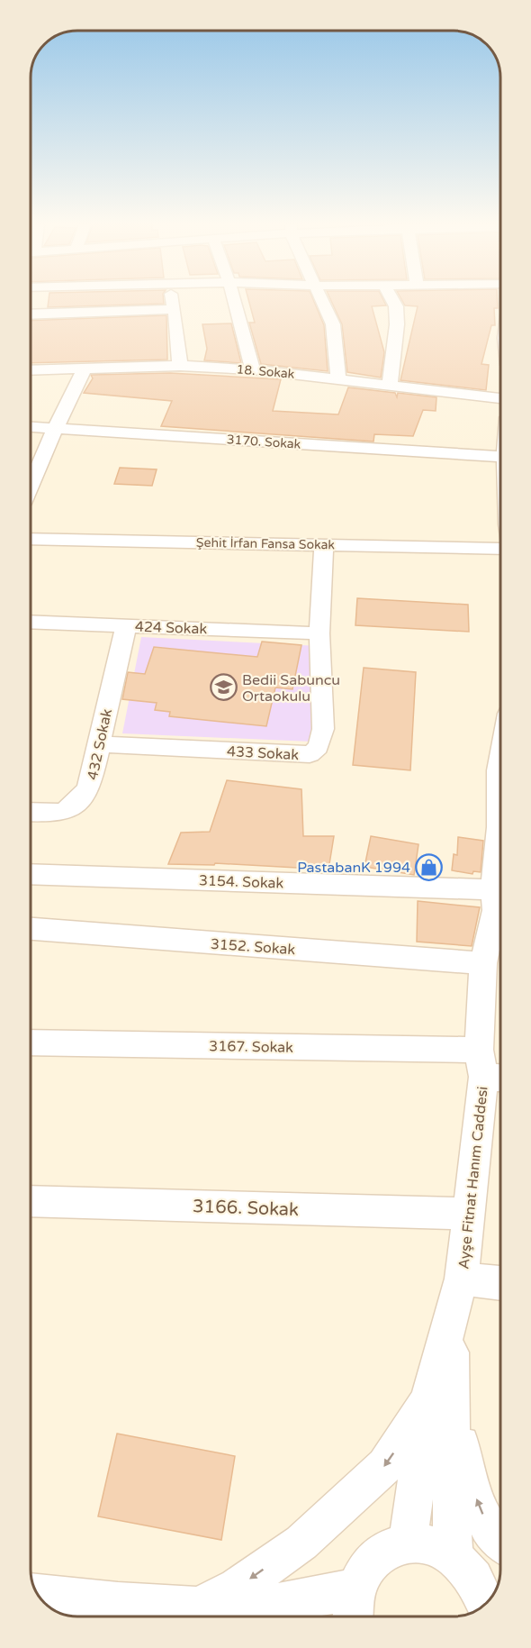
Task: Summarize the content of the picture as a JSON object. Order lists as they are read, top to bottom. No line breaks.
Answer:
{"streets":{"street":["18. Sokak","3170. Sokak","Şehit İrfan Fansa Sokak","424 Sokak","432 Sokak","433 Sokak","3154. Sokak","3152. Sokak","3167. Sokak","Ayşe Fitnat Hanım Caddesi","3166. Sokak"]},"crossings":[["Şehit İrfan Fansa Sokak","433 Sokak"],["424 Sokak","432 Sokak"],["424 Sokak","433 Sokak"],["432 Sokak","433 Sokak"],["3154. Sokak","Ayşe Fitnat Hanım Caddesi"],["3152. Sokak","Ayşe Fitnat Hanım Caddesi"],["3167. Sokak","Ayşe Fitnat Hanım Caddesi"],["Ayşe Fitnat Hanım Caddesi","3166. Sokak"]],"places":{"school or university":["Bedii Sabuncu Ortaokulu"],"shop":["PastabanK 1994"]}}
